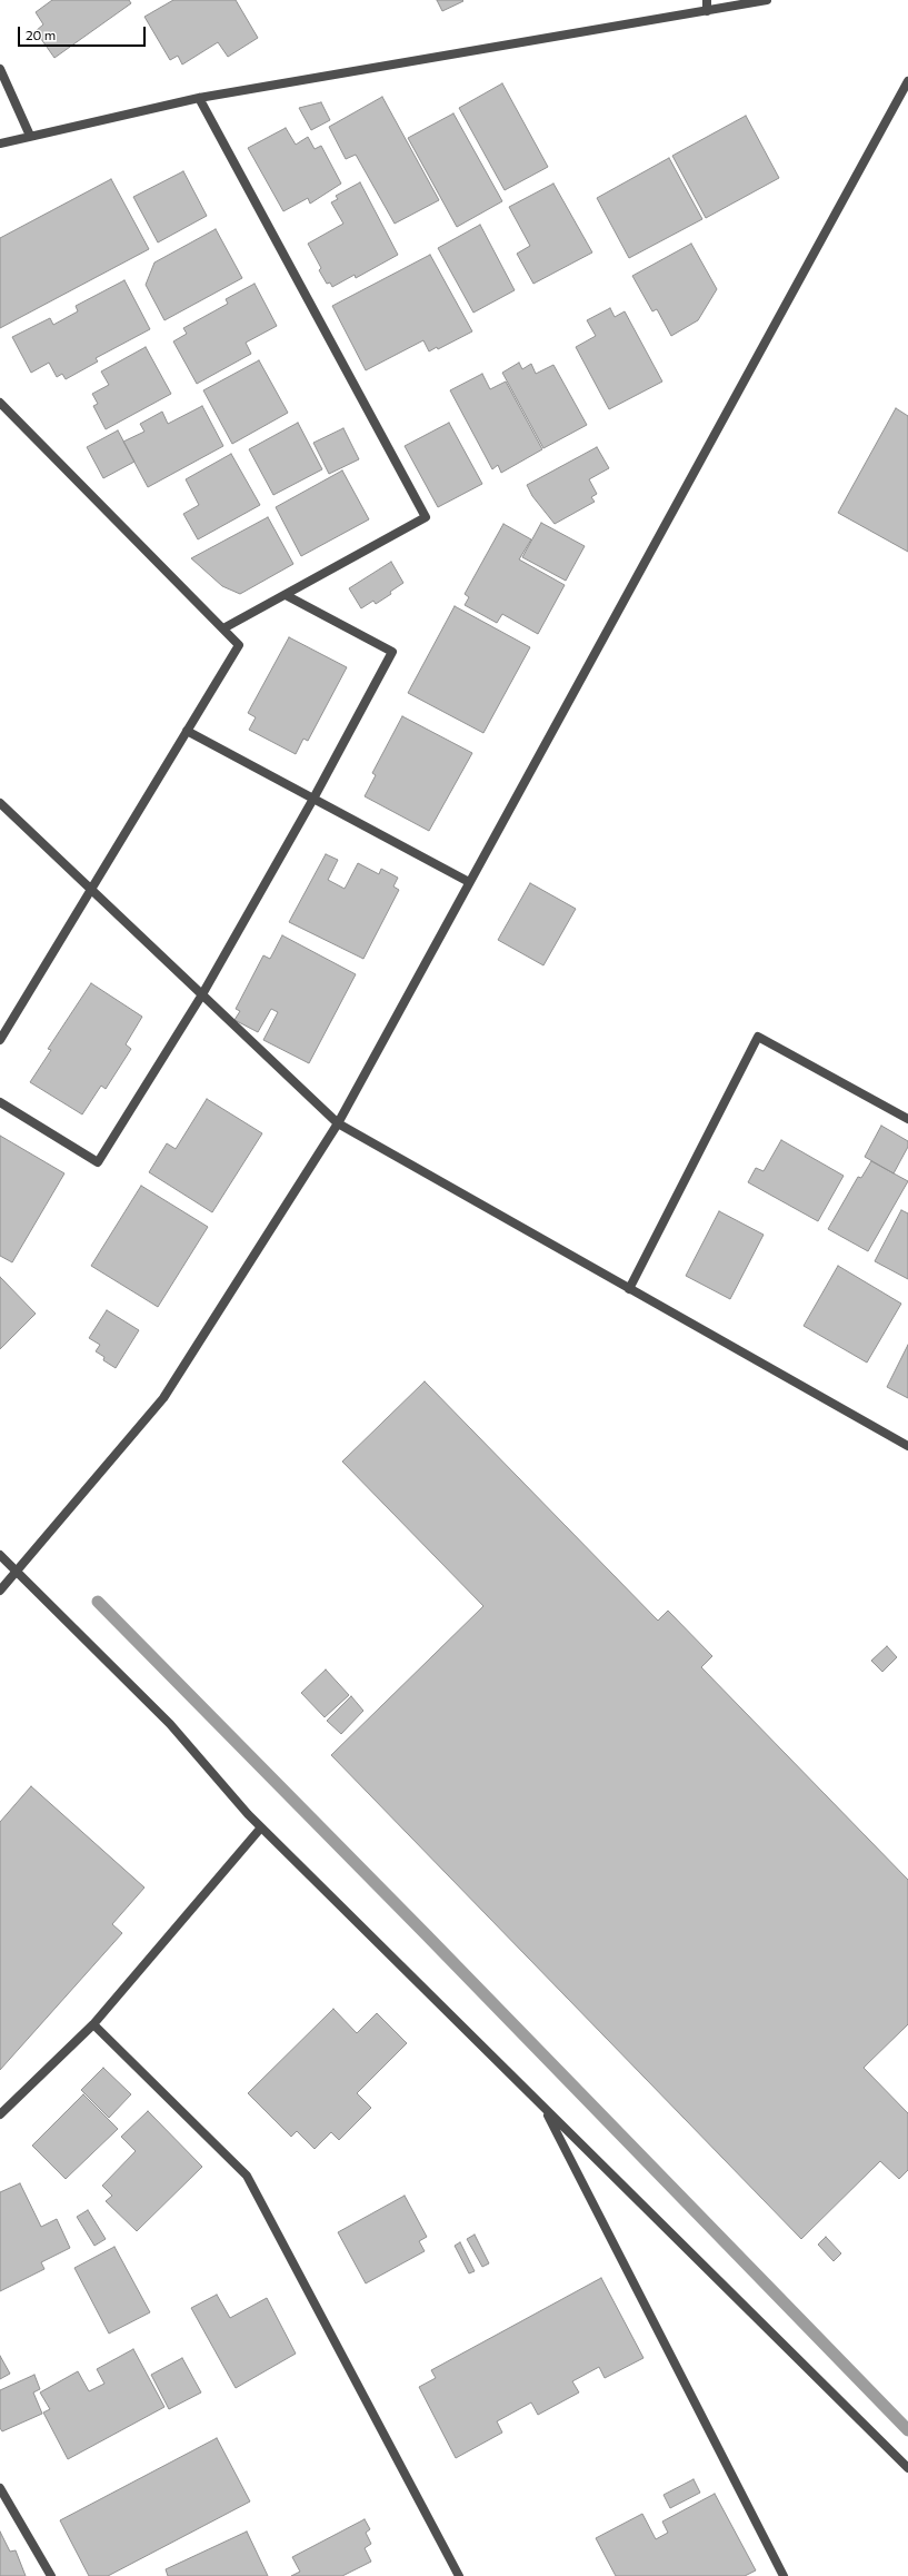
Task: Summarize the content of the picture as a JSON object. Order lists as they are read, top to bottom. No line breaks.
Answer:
{"scale_bar":"20 m"}
